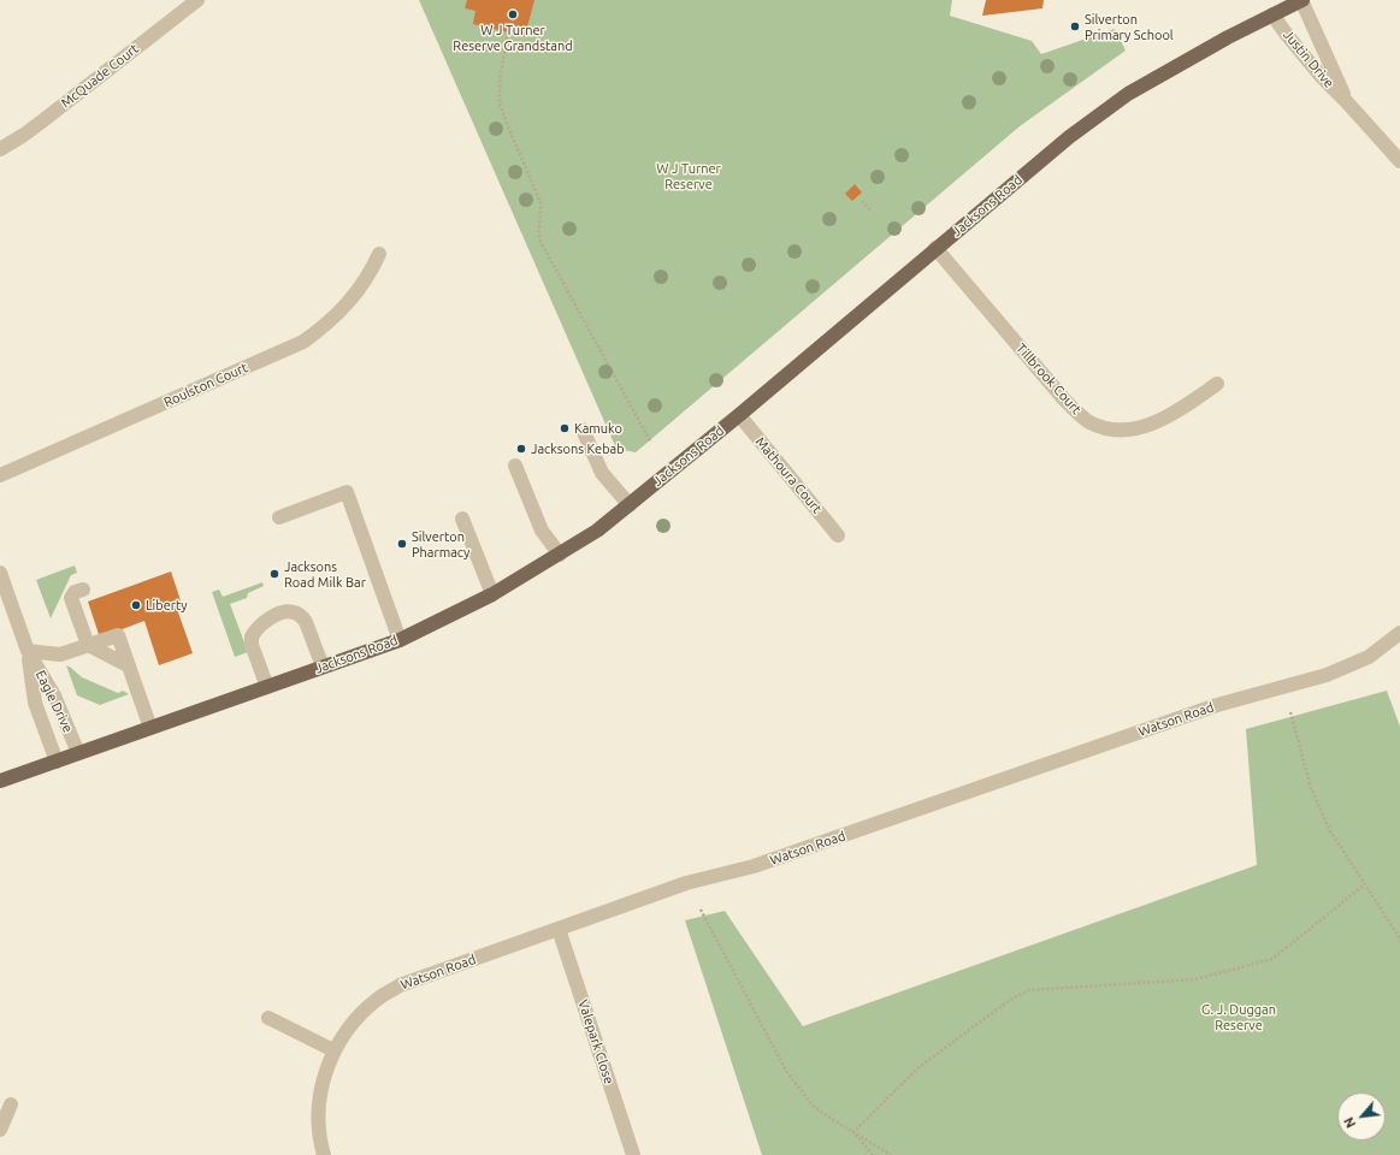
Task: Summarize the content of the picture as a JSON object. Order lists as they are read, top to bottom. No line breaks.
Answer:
{"streets":{"main road":["Jacksons Road"],"street":["Justin Drive","McQuade Court","Tillbrook Court","Roulston Court","Mathoura Court","Eagle Drive","Watson Road","Valepark Close"]},"crossings":[["Justin Drive","Jacksons Road"],["Jacksons Road","Tillbrook Court"],["Jacksons Road","Mathoura Court"],["Jacksons Road","Eagle Drive"],["Watson Road","Valepark Close"]],"parks":["W J Turner Reserve","G. J. Duggan Reserve"],"places":["W J Turner Reserve Grandstand","Silverton Primary School","Kamuko","Jacksons Kebab","Silverton Pharmacy","Jacksons Road Milk Bar","Liberty"],"north":"bottom left"}
